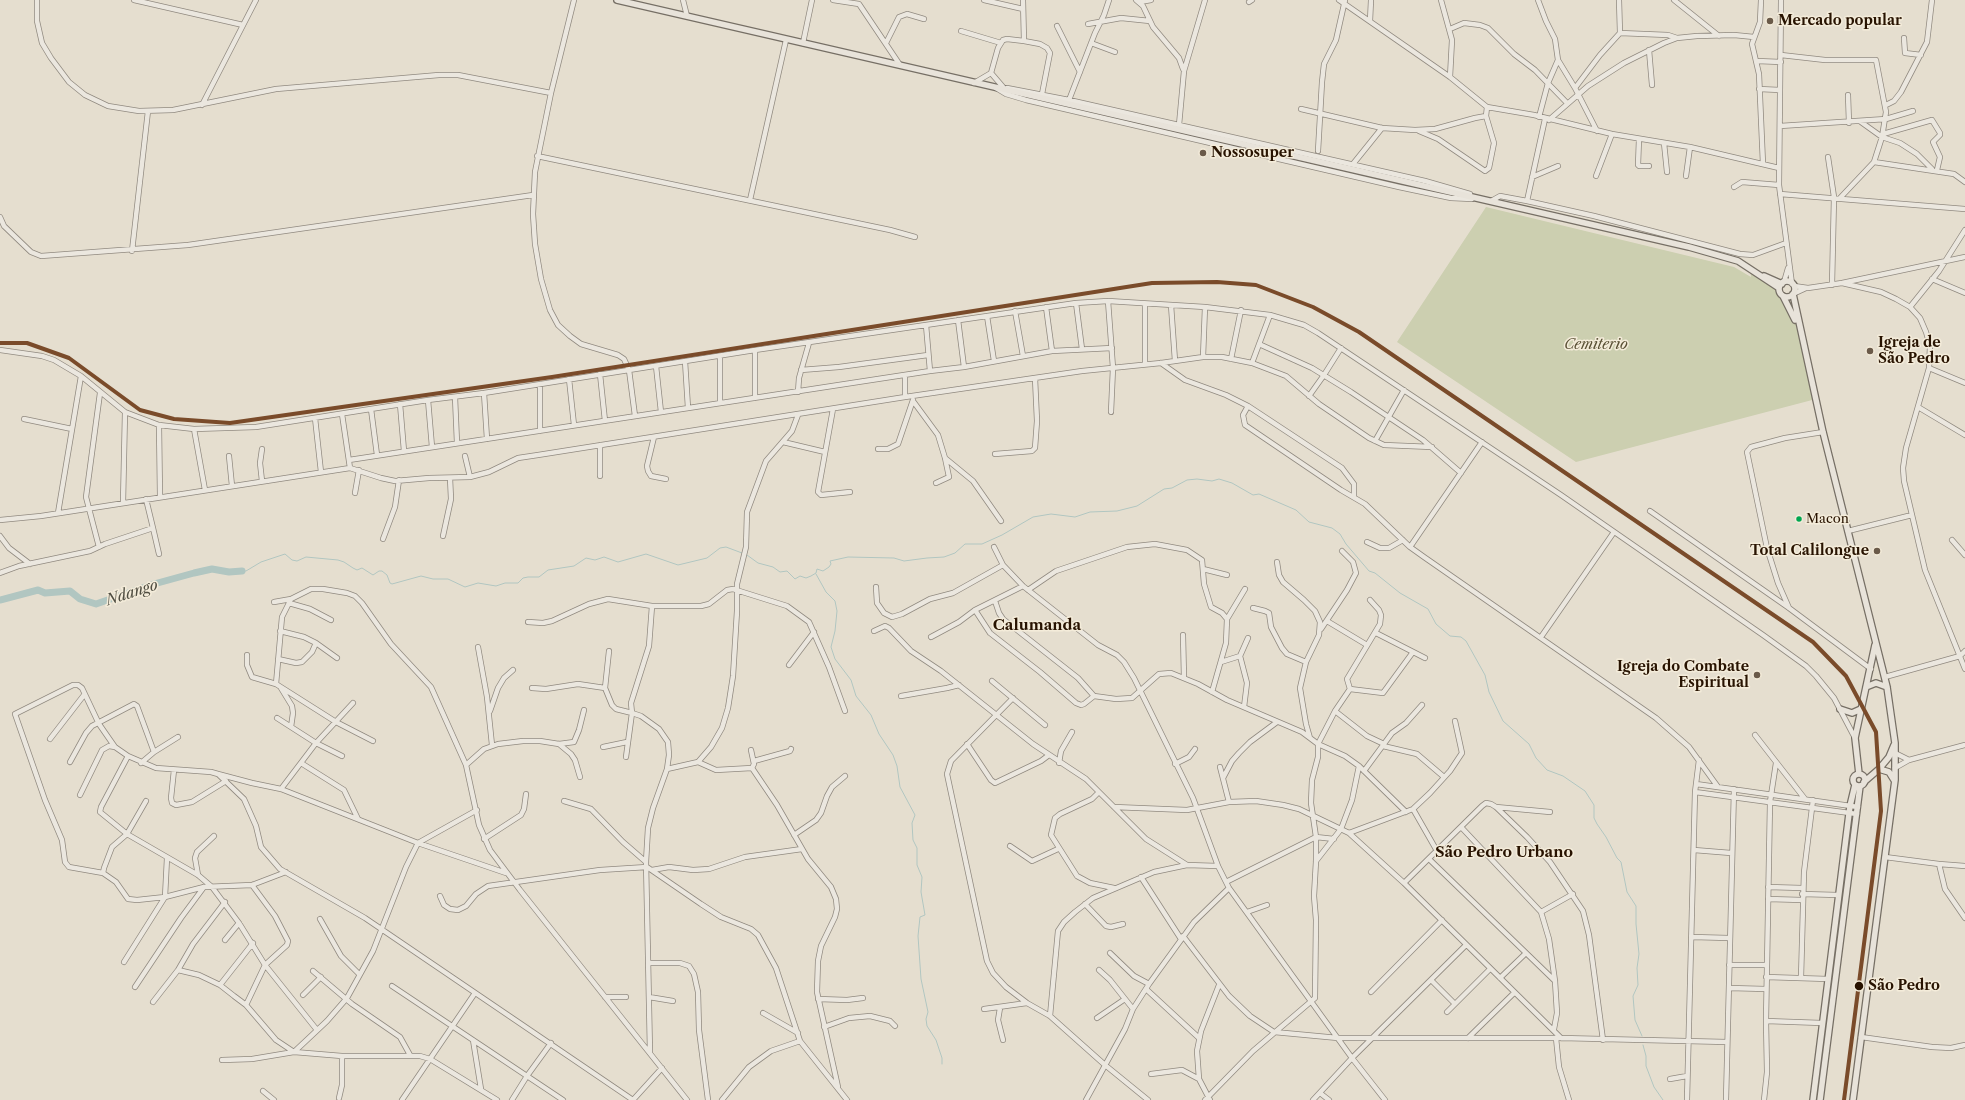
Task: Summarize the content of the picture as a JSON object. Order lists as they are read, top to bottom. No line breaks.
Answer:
{"districts":["Calumanda","São Pedro Urbano"],"water":["Ndango"],"parks":["Cemiterio"],"places":["Mercado popular","Nossosuper","Igreja de São Pedro","Macon","Total Calilongue","Igreja do Combate Espiritual","São Pedro"]}
